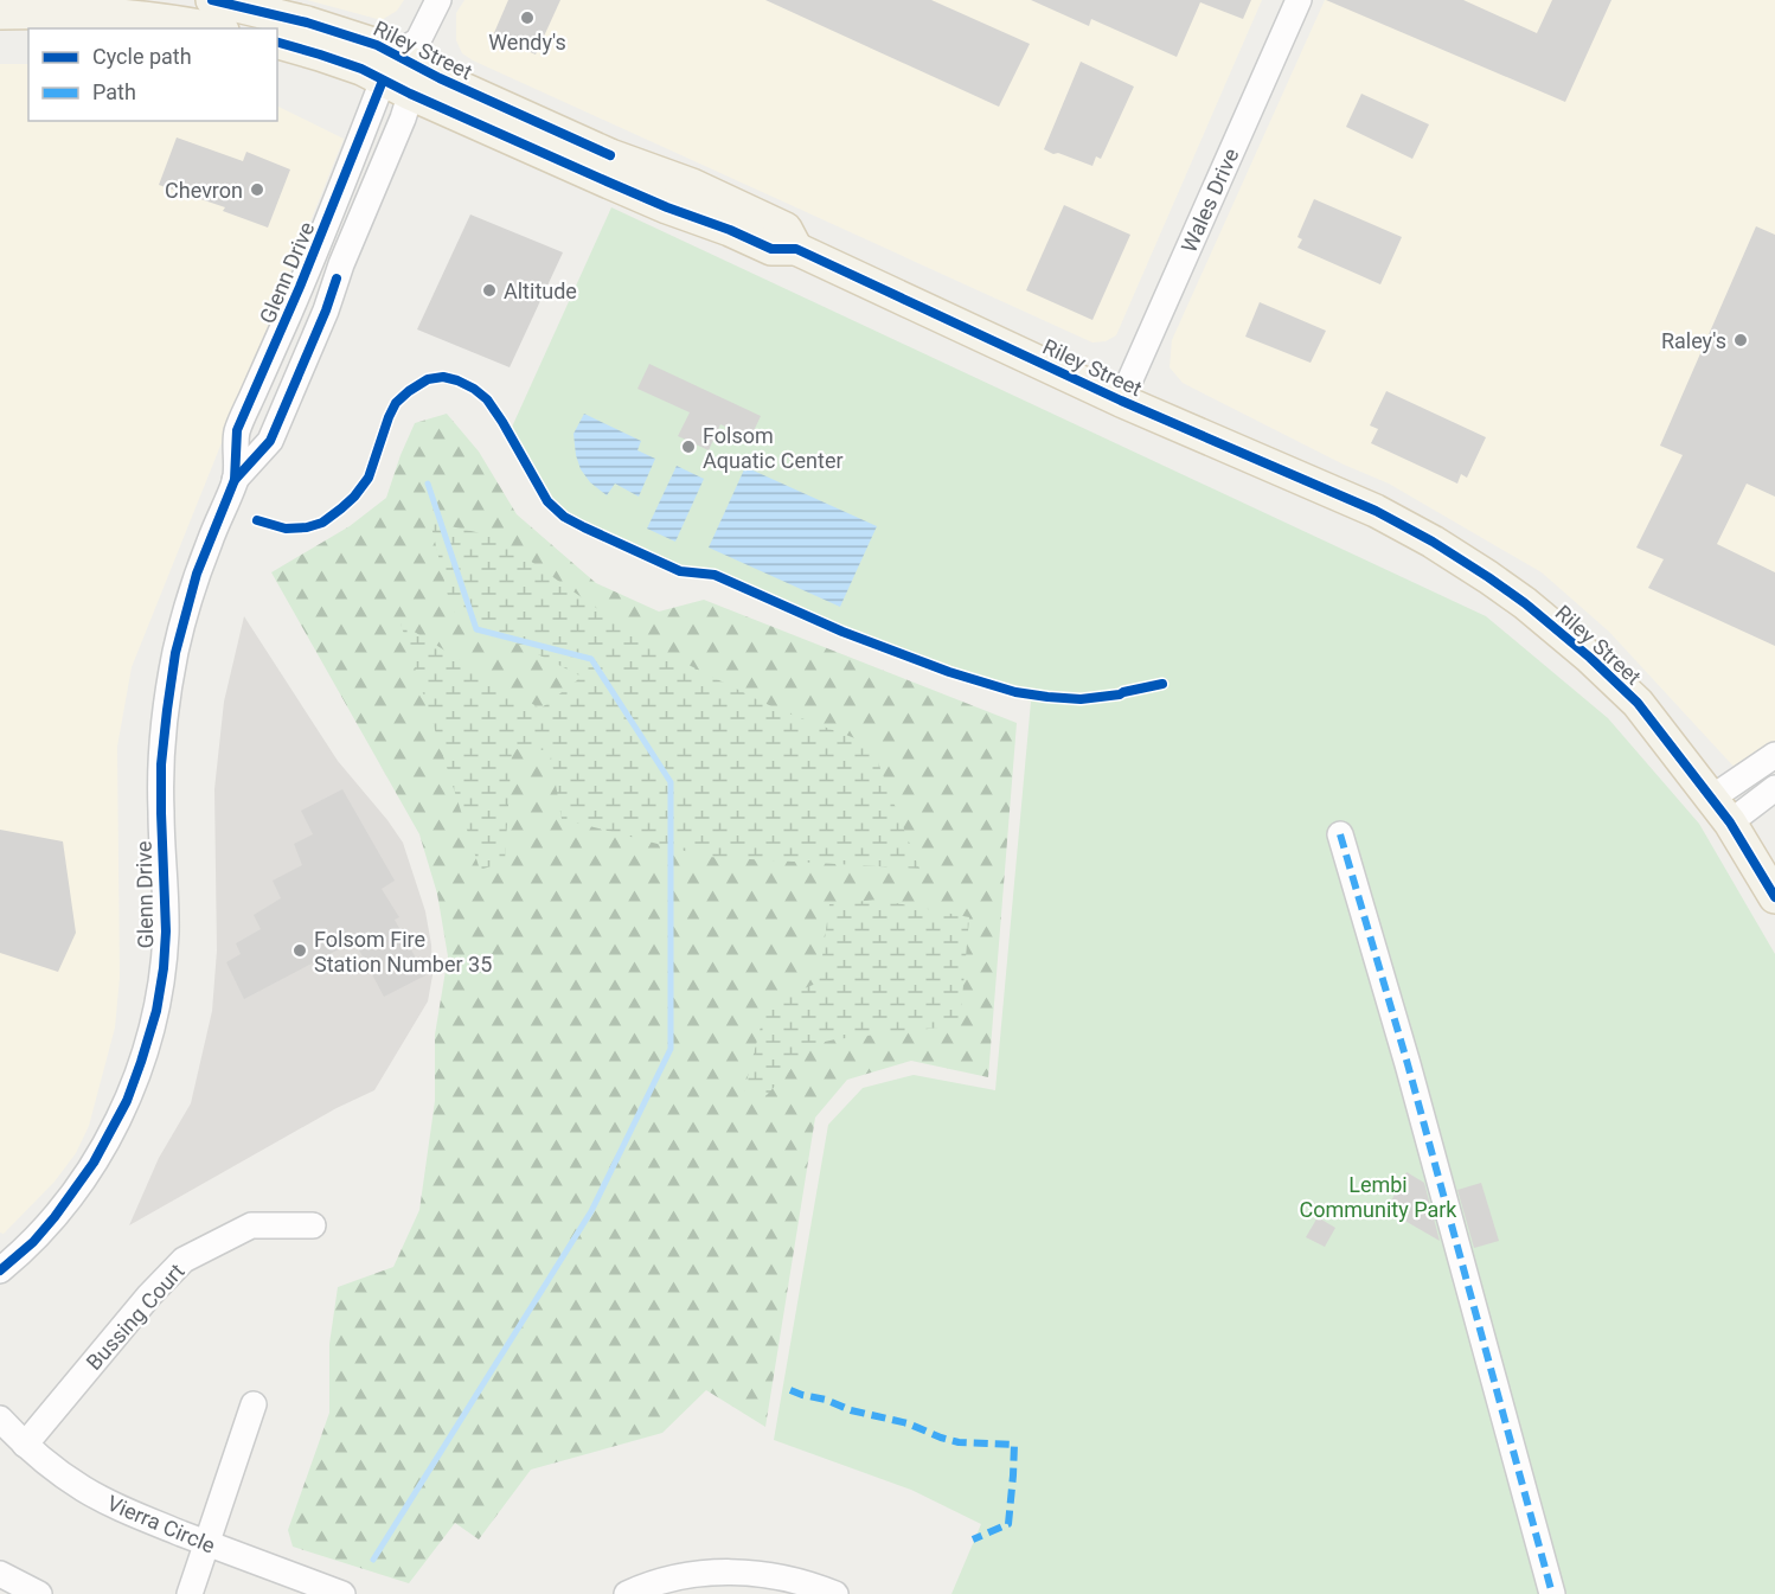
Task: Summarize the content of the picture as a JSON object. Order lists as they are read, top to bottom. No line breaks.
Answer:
{"streets":{"main road":["Riley Street"],"street":["Wales Drive","Glenn Drive","Bussing Court","Vierra Circle"]},"crossings":[["Riley Street","Wales Drive"],["Riley Street","Glenn Drive"],["Bussing Court","Vierra Circle"]],"parks":["Lembi Community Park"],"places":["Wendy's","Chevron","Altitude","Raley's","Folsom Aquatic Center","Folsom Fire Station Number 35"],"legend":["Cycle path","Path"]}
